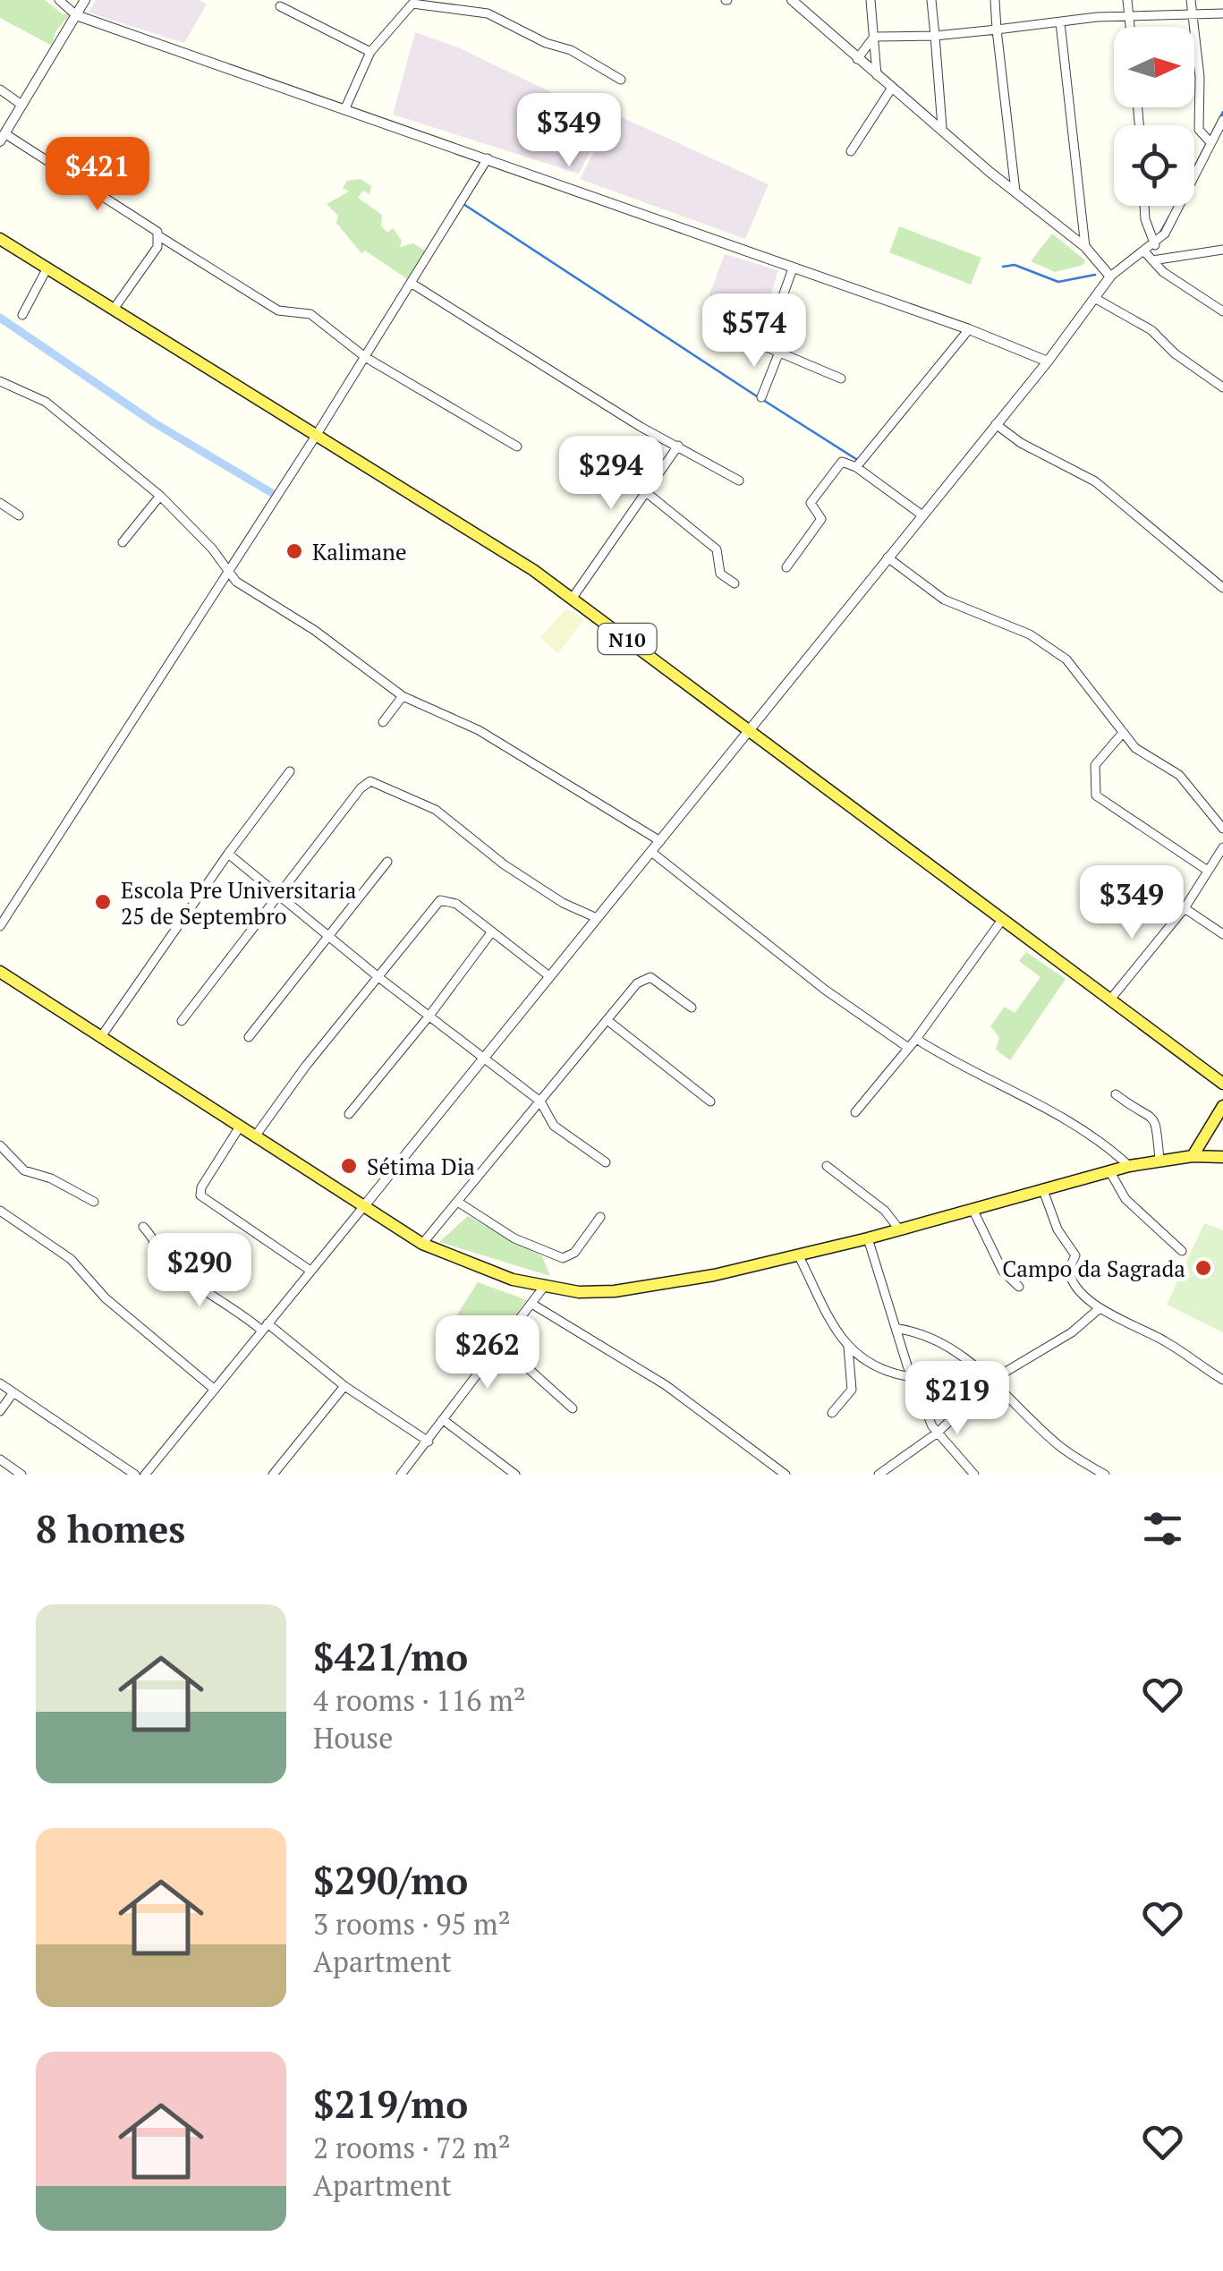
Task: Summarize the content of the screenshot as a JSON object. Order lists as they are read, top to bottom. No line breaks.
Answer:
{"streets":{"main road":["N10"]},"places":["Kalimane","Escola Pre Universitaria 25 de Septembro","Sétima Dia","Campo da Sagrada"],"north":"right","page":{"price":["$349","$421","$574","$294","$349","$290","$262","$219"],"heading":"8 homes","list":[{"name":"$421/mo","note":"4 rooms · 116 m² · House"},{"name":"$290/mo","note":"3 rooms · 95 m² · Apartment"},{"name":"$219/mo","note":"2 rooms · 72 m² · Apartment"}]}}
